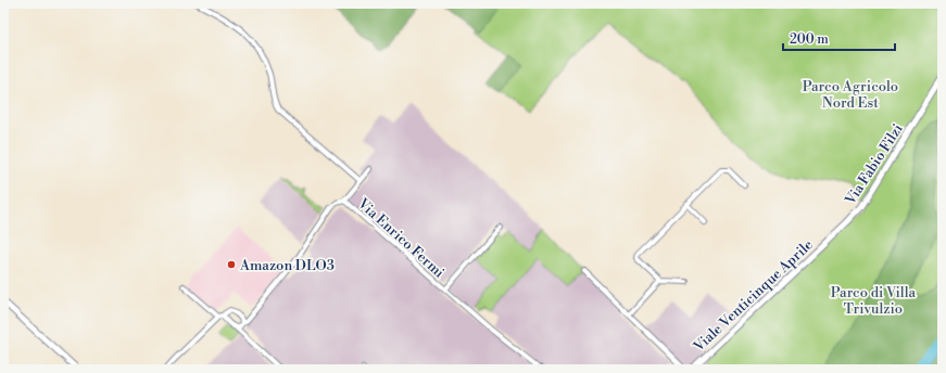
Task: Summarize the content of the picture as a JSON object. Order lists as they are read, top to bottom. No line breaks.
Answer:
{"streets":{"street":["Via Fabio Filzi","Via Enrico Fermi","Viale Venticinque Aprile"]},"crossings":[["Via Fabio Filzi","Viale Venticinque Aprile"]],"parks":["Parco Agricolo Nord Est","Parco di Villa Trivulzio"],"places":["Amazon DLO3"],"scale_bar":"200 m"}
